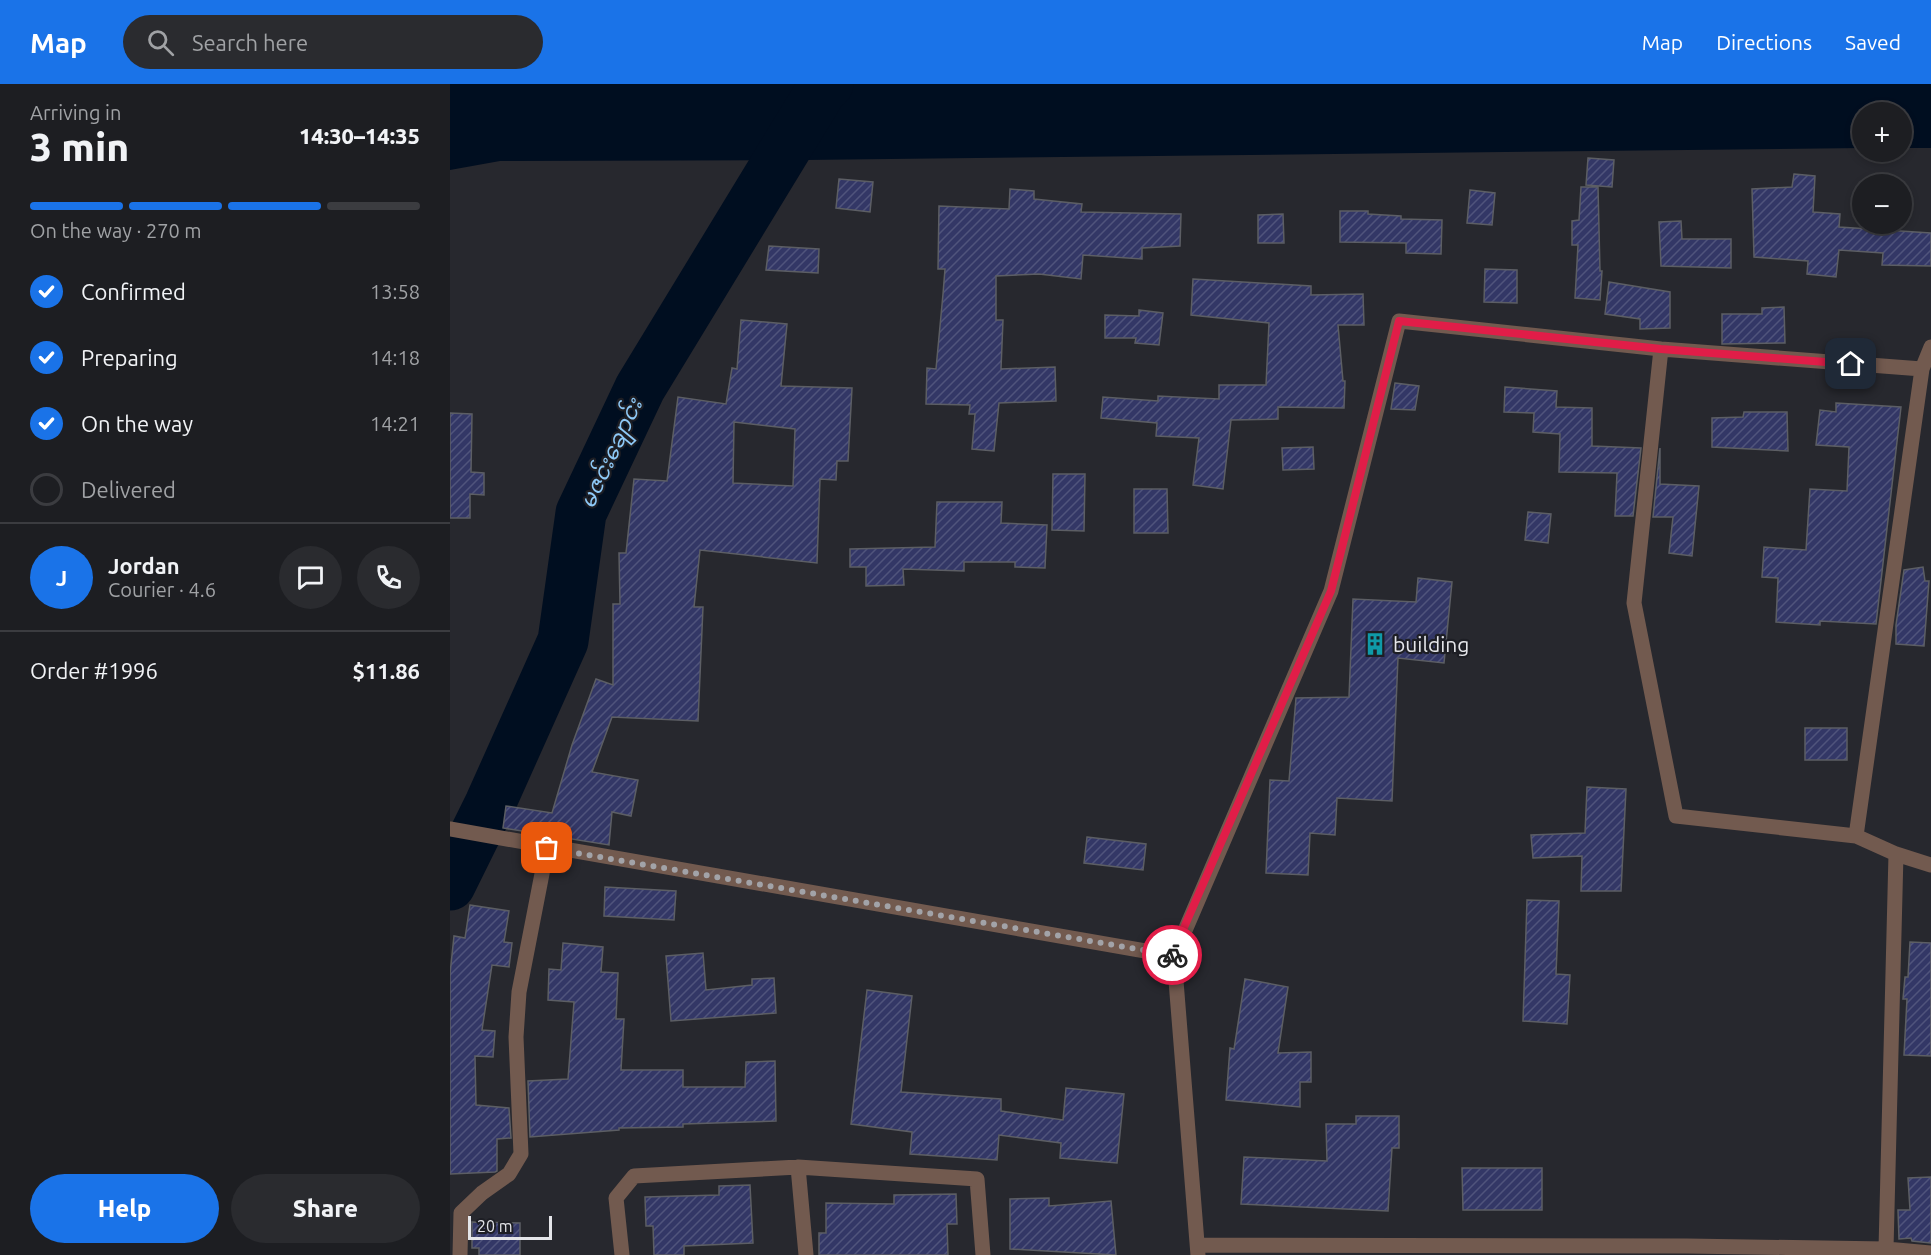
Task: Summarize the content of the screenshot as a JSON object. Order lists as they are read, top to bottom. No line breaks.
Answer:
{"water":["မဇင်းချောင်း"],"places":{"building":["building"]},"scale_bar":"20 m","page":{"header":"Map","search":"Search here","nav":["Map","Directions","Saved"],"heading":["3 min","Arriving in","14:30–14:35"],"panel":["Jordan","Courier · 4.6","Order #1996","$11.86"],"map_buttons":["+","−"],"bar":"On the way · 270 m","list":[["Confirmed","13:58"],["Preparing","14:18"],["On the way","14:21"],"Delivered"],"round":"J","buttons":["Help","Share"],"scale":"20 m"}}
